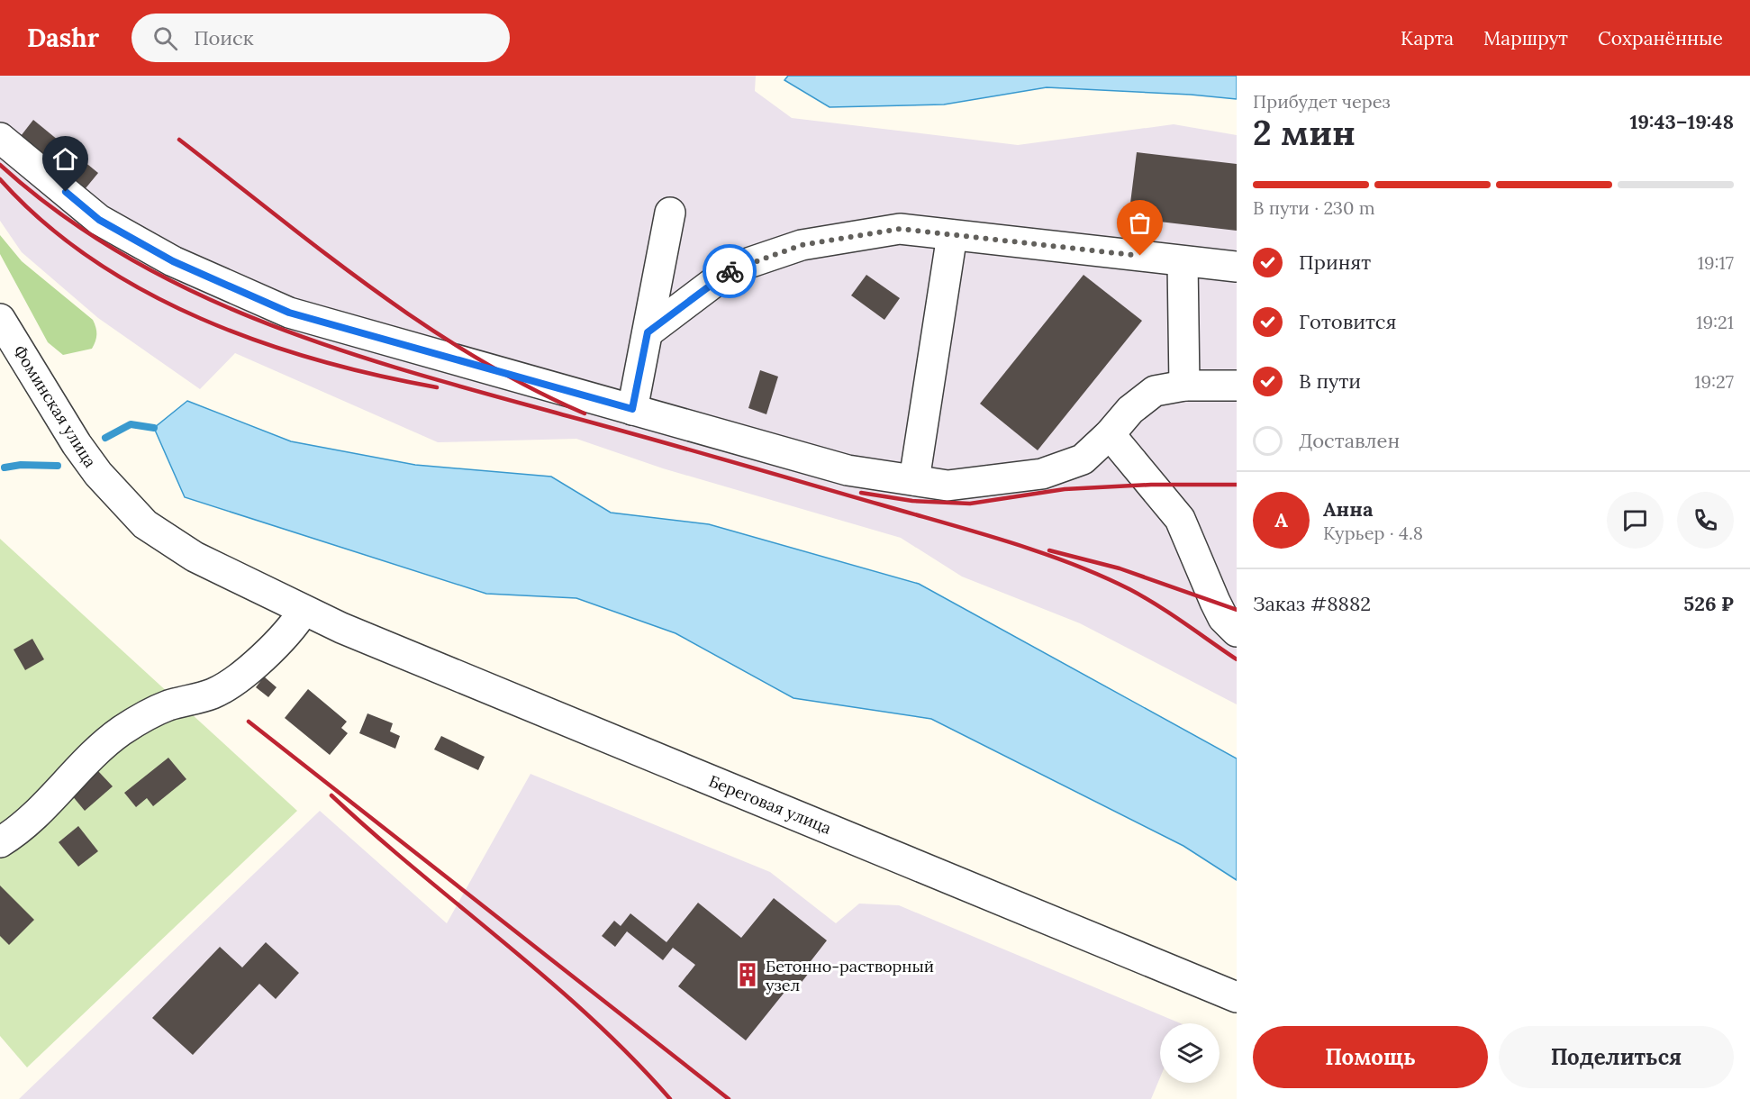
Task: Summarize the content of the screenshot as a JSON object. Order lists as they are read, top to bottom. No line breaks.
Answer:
{"streets":{"street":["Фоминская улица","Береговая улица"]},"crossings":[["Фоминская улица","Береговая улица"]],"places":{"building":["Бетонно-растворный узел"]},"page":{"header":"Dashr","search":"Поиск","nav":["Карта","Маршрут","Сохранённые"],"heading":["2 мин","Прибудет через","19:43–19:48"],"panel":["Анна","Курьер · 4.8","Заказ #8882","526 ₽"],"bar":"В пути · 230 m","list":[["Принят","19:17"],["Готовится","19:21"],["В пути","19:27"],"Доставлен"],"round":"А","buttons":["Помощь","Поделиться"]}}
